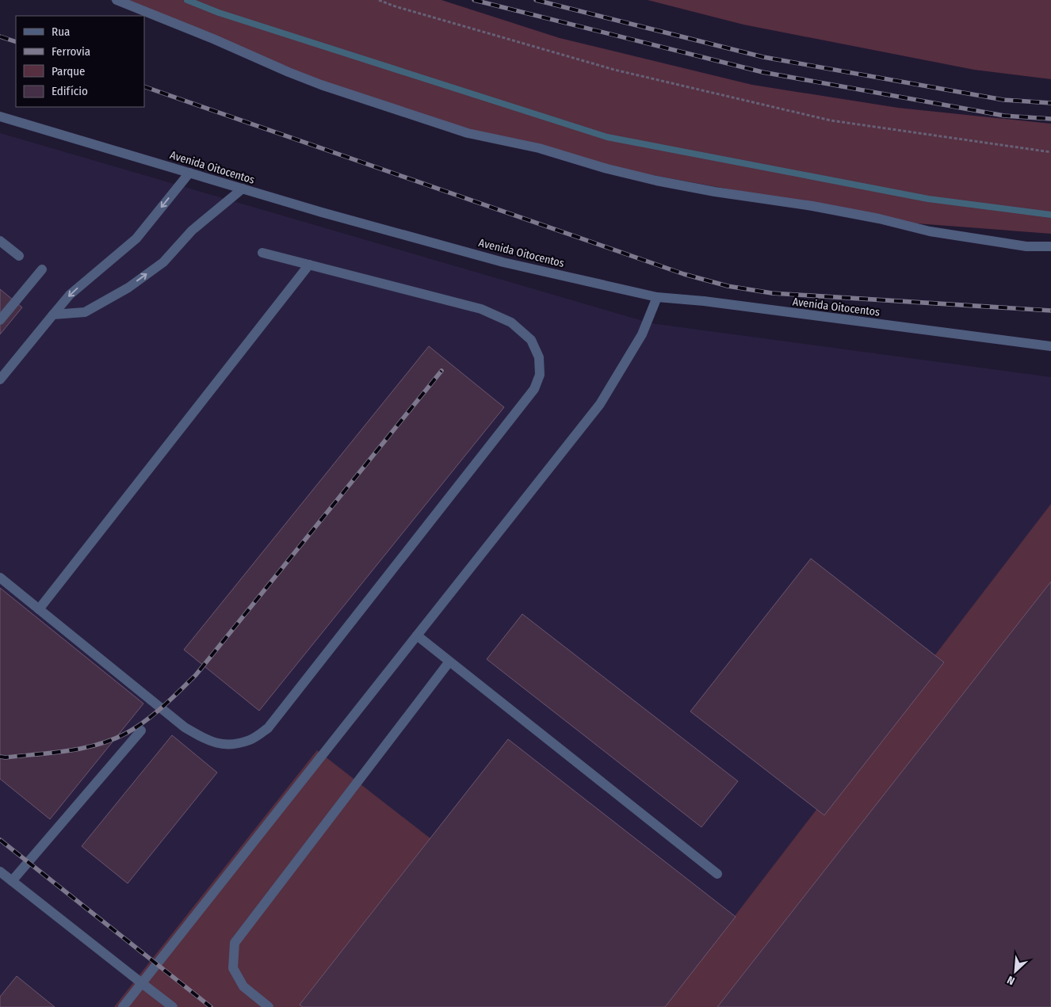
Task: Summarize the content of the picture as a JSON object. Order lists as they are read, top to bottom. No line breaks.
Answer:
{"streets":{"street":["Avenida Oitocentos"]},"legend":["Rua","Ferrovia","Parque","Edifício"],"north":"bottom left"}
